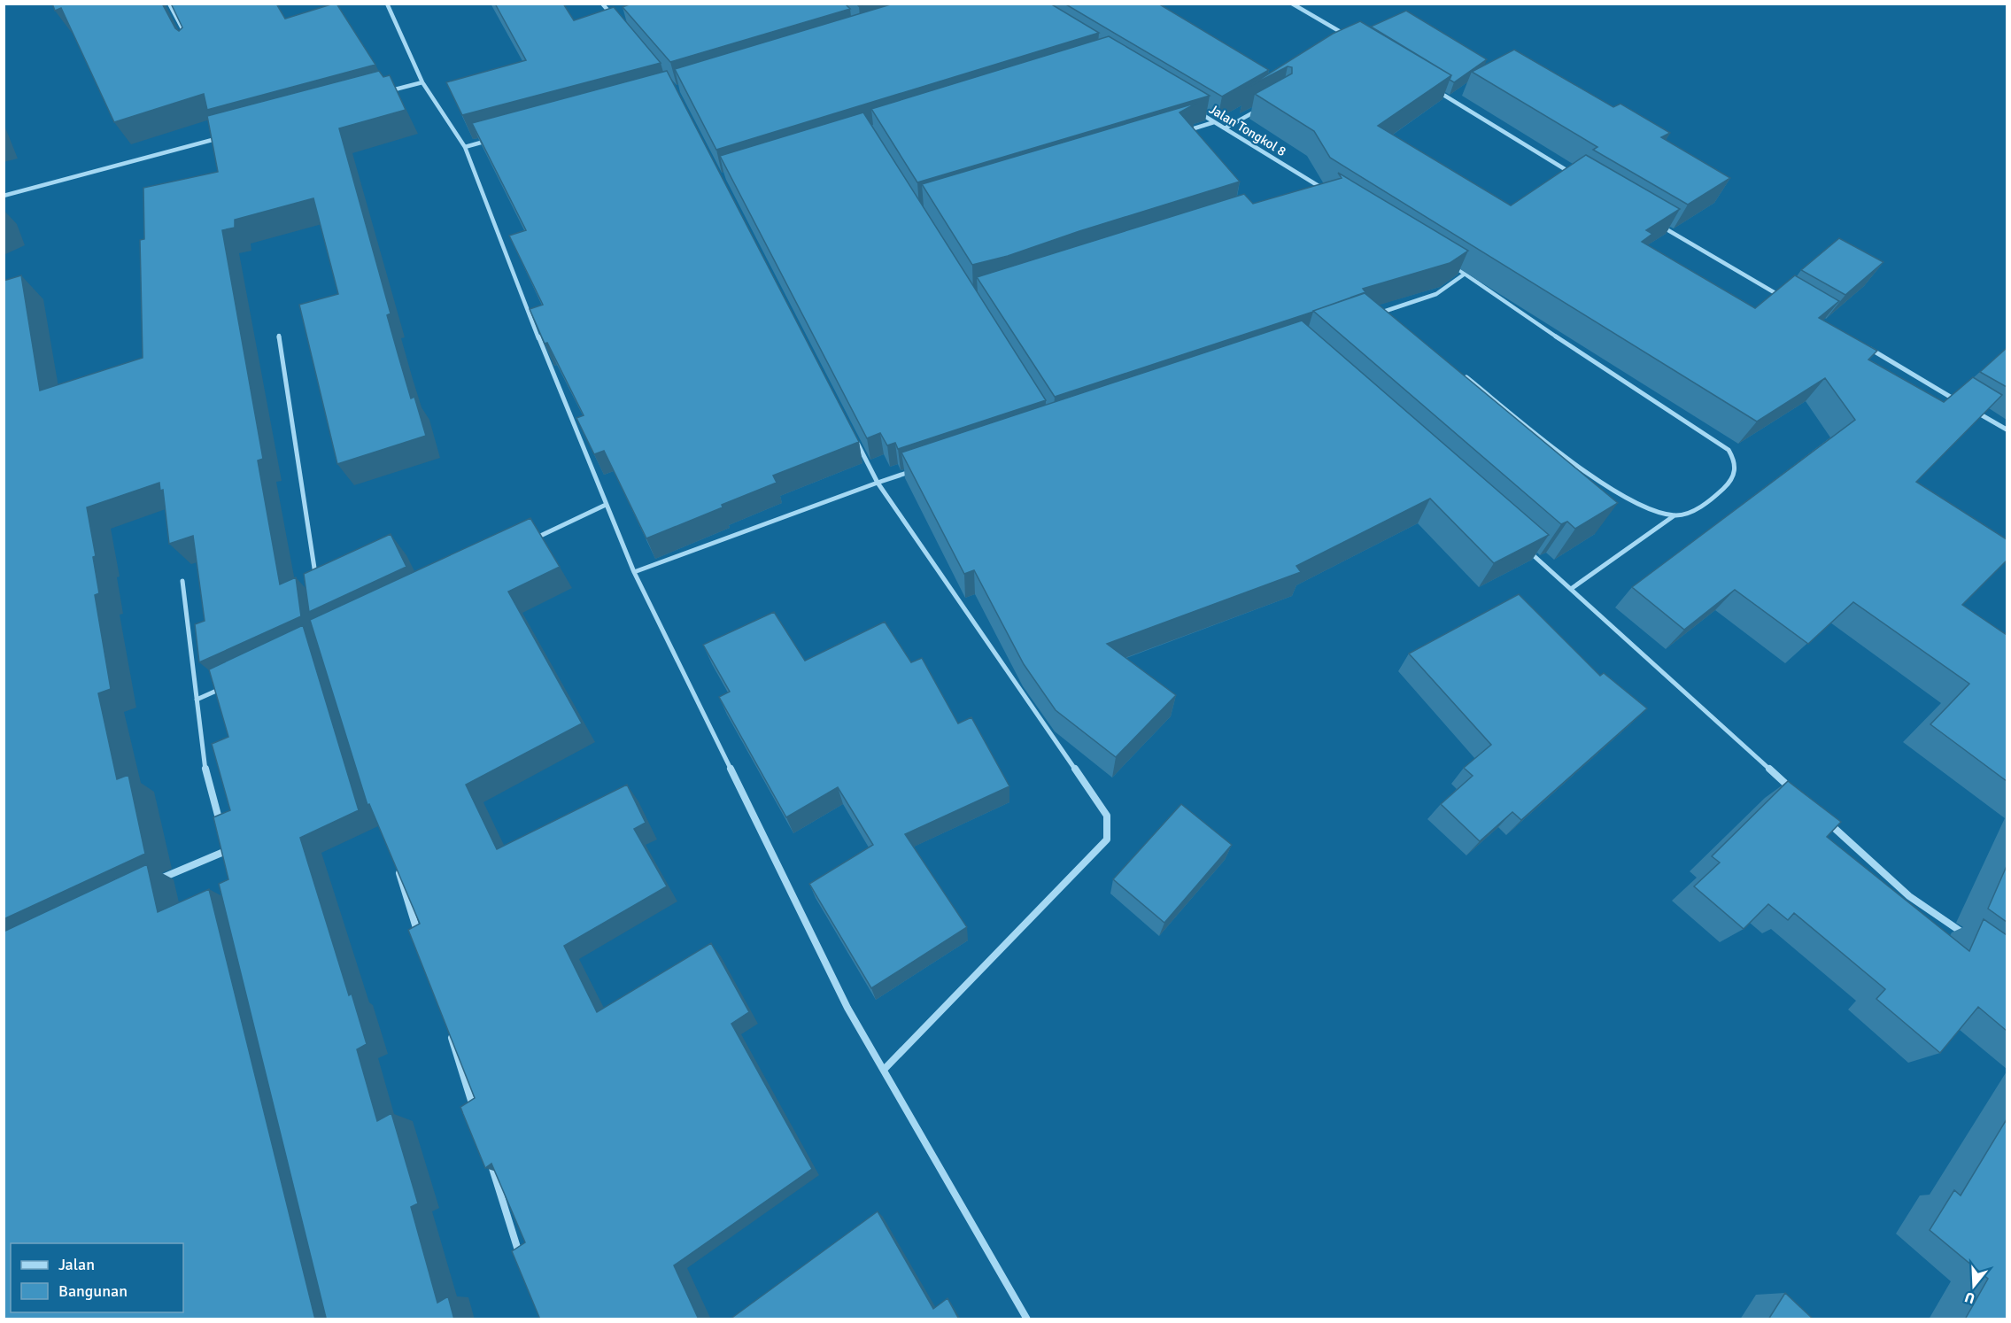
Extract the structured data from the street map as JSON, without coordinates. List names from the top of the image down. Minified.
{"streets":{"street":["Jalan Tongkol 8"]},"legend":["Jalan","Bangunan"],"north":"bottom"}
